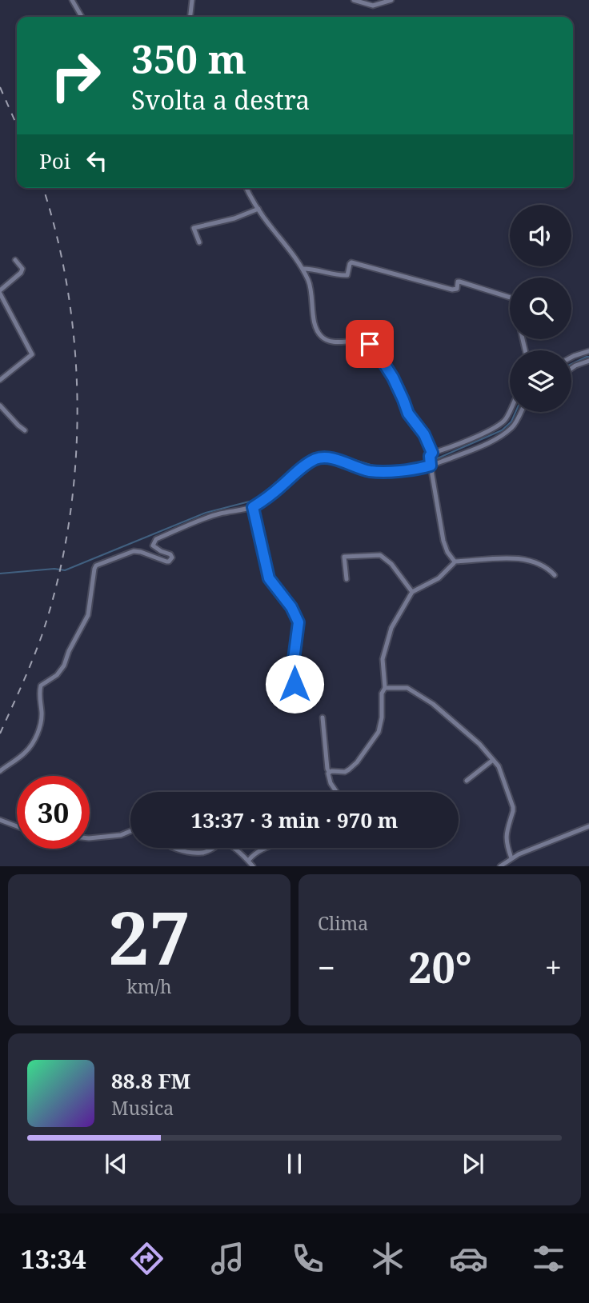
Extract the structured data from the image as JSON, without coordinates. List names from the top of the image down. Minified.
{"page":{"turn":["350 m","Svolta a destra"],"then":"Poi","limit":"30","trip":"13:37 · 3 min · 970 m","tile":[["27","km/h"],"Clima"],"heat":["−","20°","+"],"song":["88.8 FM","Musica"],"tabs":"13:34"}}
